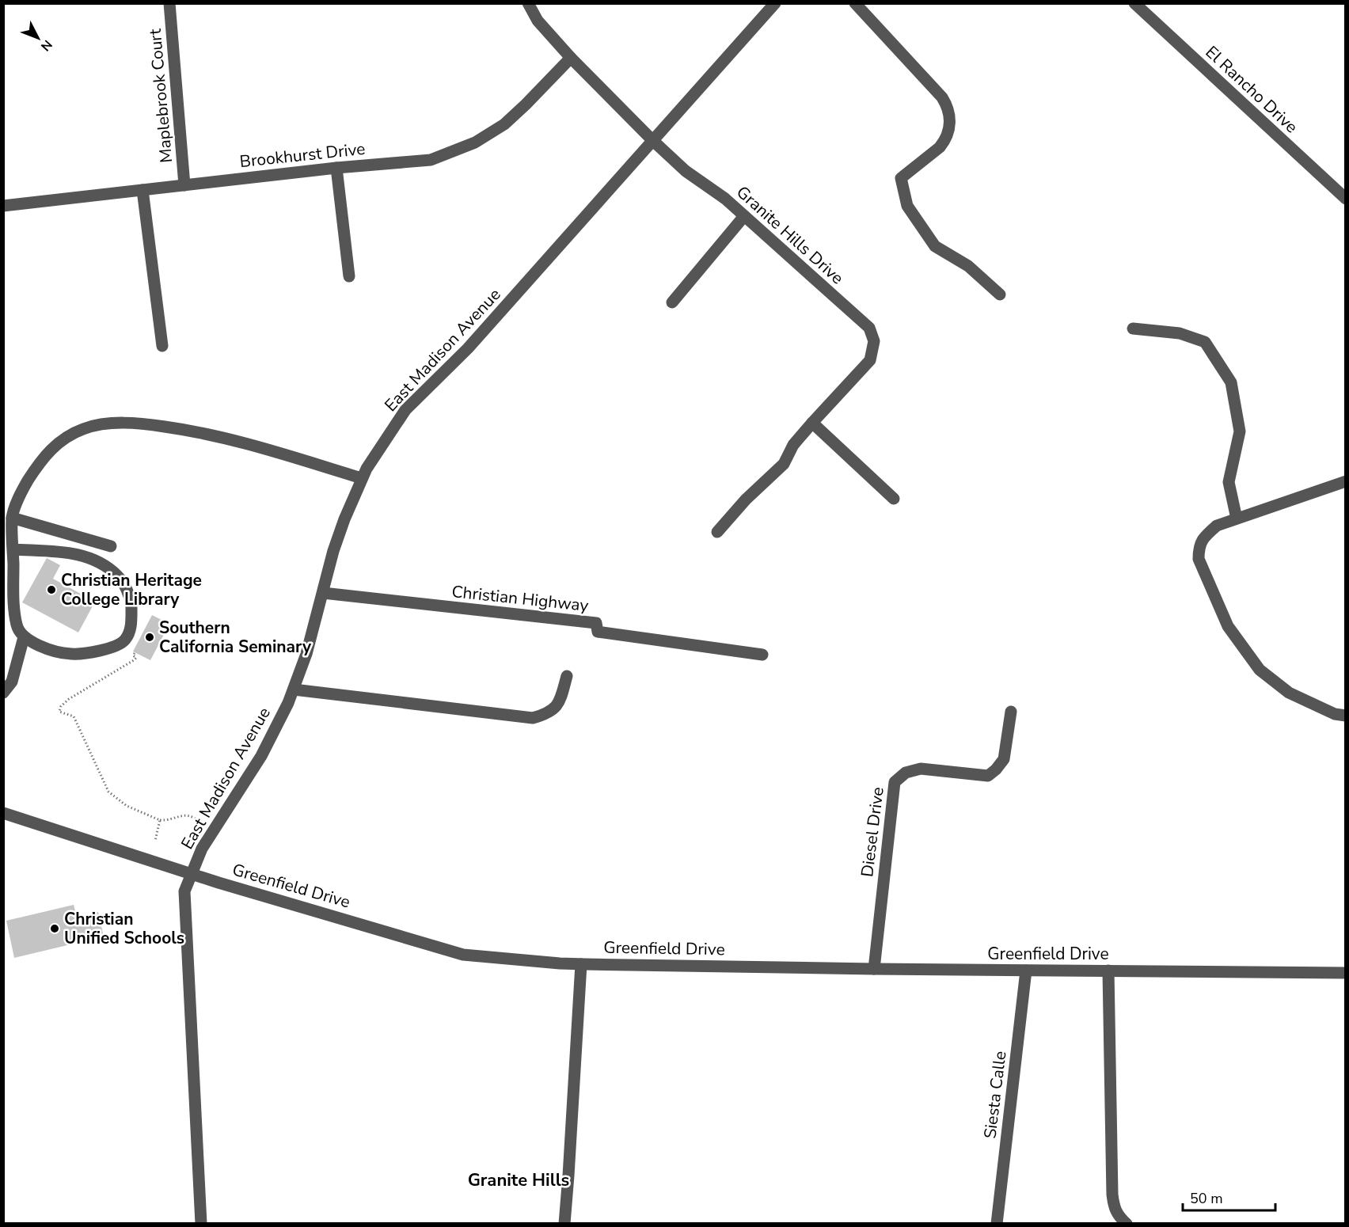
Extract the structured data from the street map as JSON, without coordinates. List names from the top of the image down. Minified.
{"streets":{"street":["El Rancho Drive","Maplebrook Court","Brookhurst Drive","Granite Hills Drive","East Madison Avenue","Christian Highway","Diesel Drive","Greenfield Drive","Siesta Calle"]},"crossings":[["Maplebrook Court","Brookhurst Drive"],["Brookhurst Drive","Granite Hills Drive"],["Granite Hills Drive","East Madison Avenue"],["East Madison Avenue","Christian Highway"],["East Madison Avenue","Greenfield Drive"],["Diesel Drive","Greenfield Drive"],["Greenfield Drive","Siesta Calle"]],"districts":["Granite Hills"],"places":["Christian Heritage College Library","Southern California Seminary","Christian Unified Schools"],"scale_bar":"50 m","north":"bottom right"}
